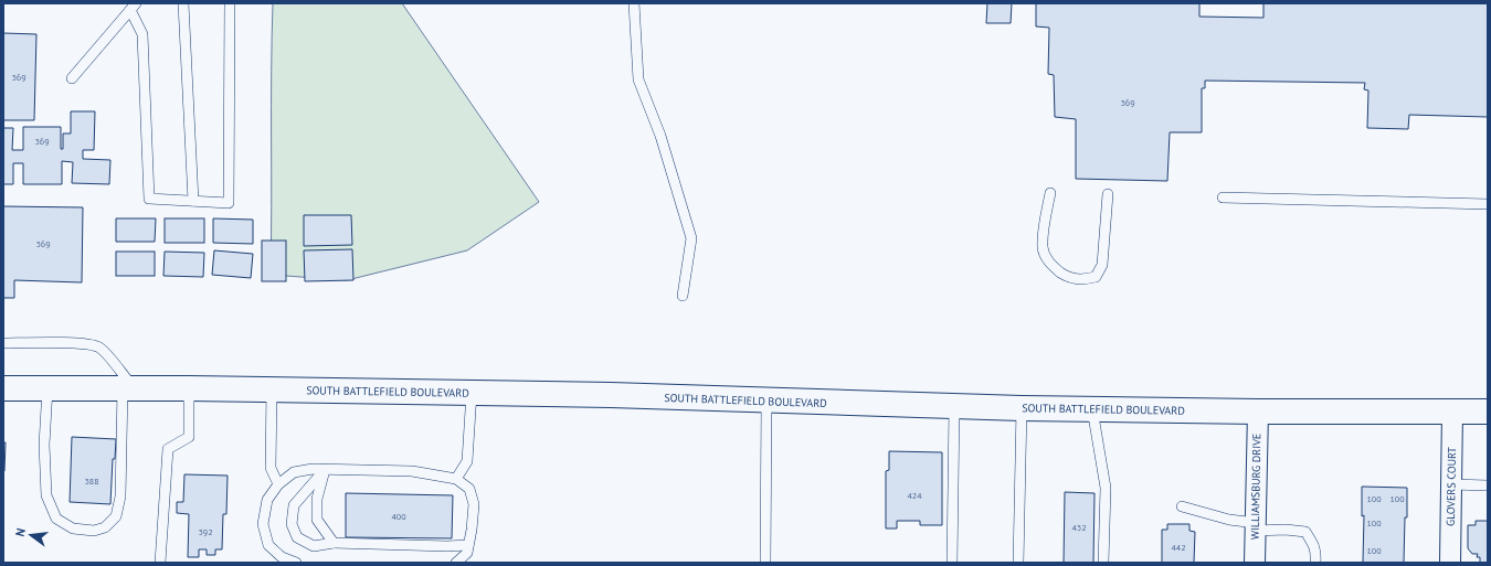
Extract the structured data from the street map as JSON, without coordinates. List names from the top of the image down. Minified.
{"streets":{"main road":["SOUTH BATTLEFIELD BOULEVARD"],"street":["WILLIAMSBURG DRIVE","GLOVERS COURT"]},"crossings":[["SOUTH BATTLEFIELD BOULEVARD","WILLIAMSBURG DRIVE"],["SOUTH BATTLEFIELD BOULEVARD","GLOVERS COURT"]],"house_numbers":["369","369","369","369","388","424","100","100","400","100","432","392","442","100"],"north":"left"}
